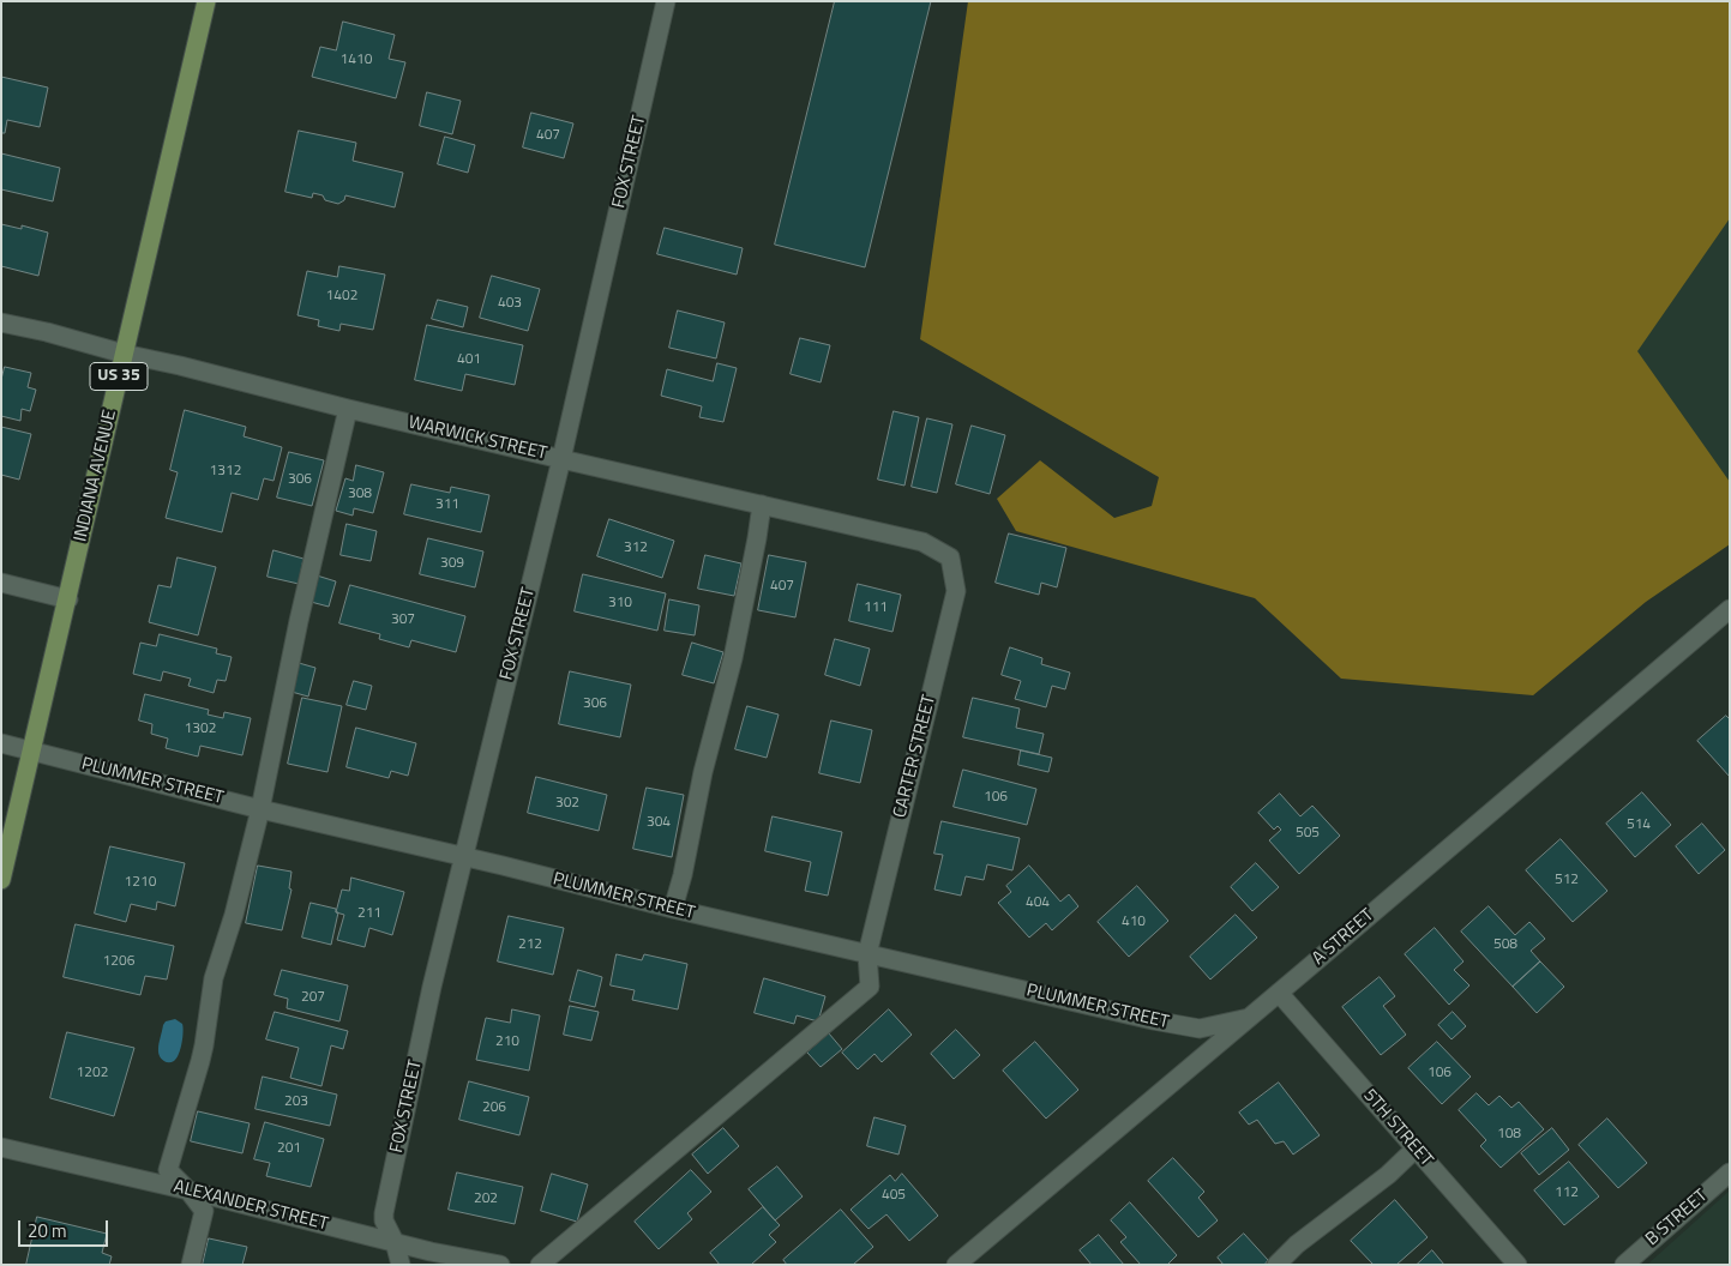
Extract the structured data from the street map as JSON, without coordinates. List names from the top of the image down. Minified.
{"streets":{"main road":["US 35","INDIANA AVENUE"],"street":["FOX STREET","WARWICK STREET","CARTER STREET","PLUMMER STREET","A STREET","5TH STREET","ALEXANDER STREET","B STREET"]},"crossings":[["FOX STREET","WARWICK STREET"],["FOX STREET","PLUMMER STREET"],["FOX STREET","ALEXANDER STREET"],["WARWICK STREET","INDIANA AVENUE"],["WARWICK STREET","CARTER STREET"],["INDIANA AVENUE","PLUMMER STREET"],["CARTER STREET","PLUMMER STREET"],["PLUMMER STREET","A STREET"],["A STREET","5TH STREET"]],"house_numbers":["1410","407","1402","403","401","1312","306","308","311","312","309","407","310","111","307","306","1302","106","302","304","514","505","512","1210","404","211","410","212","508","1206","207","210","1202","106","203","206","108","201","112","405","202"],"scale_bar":"20 m"}
